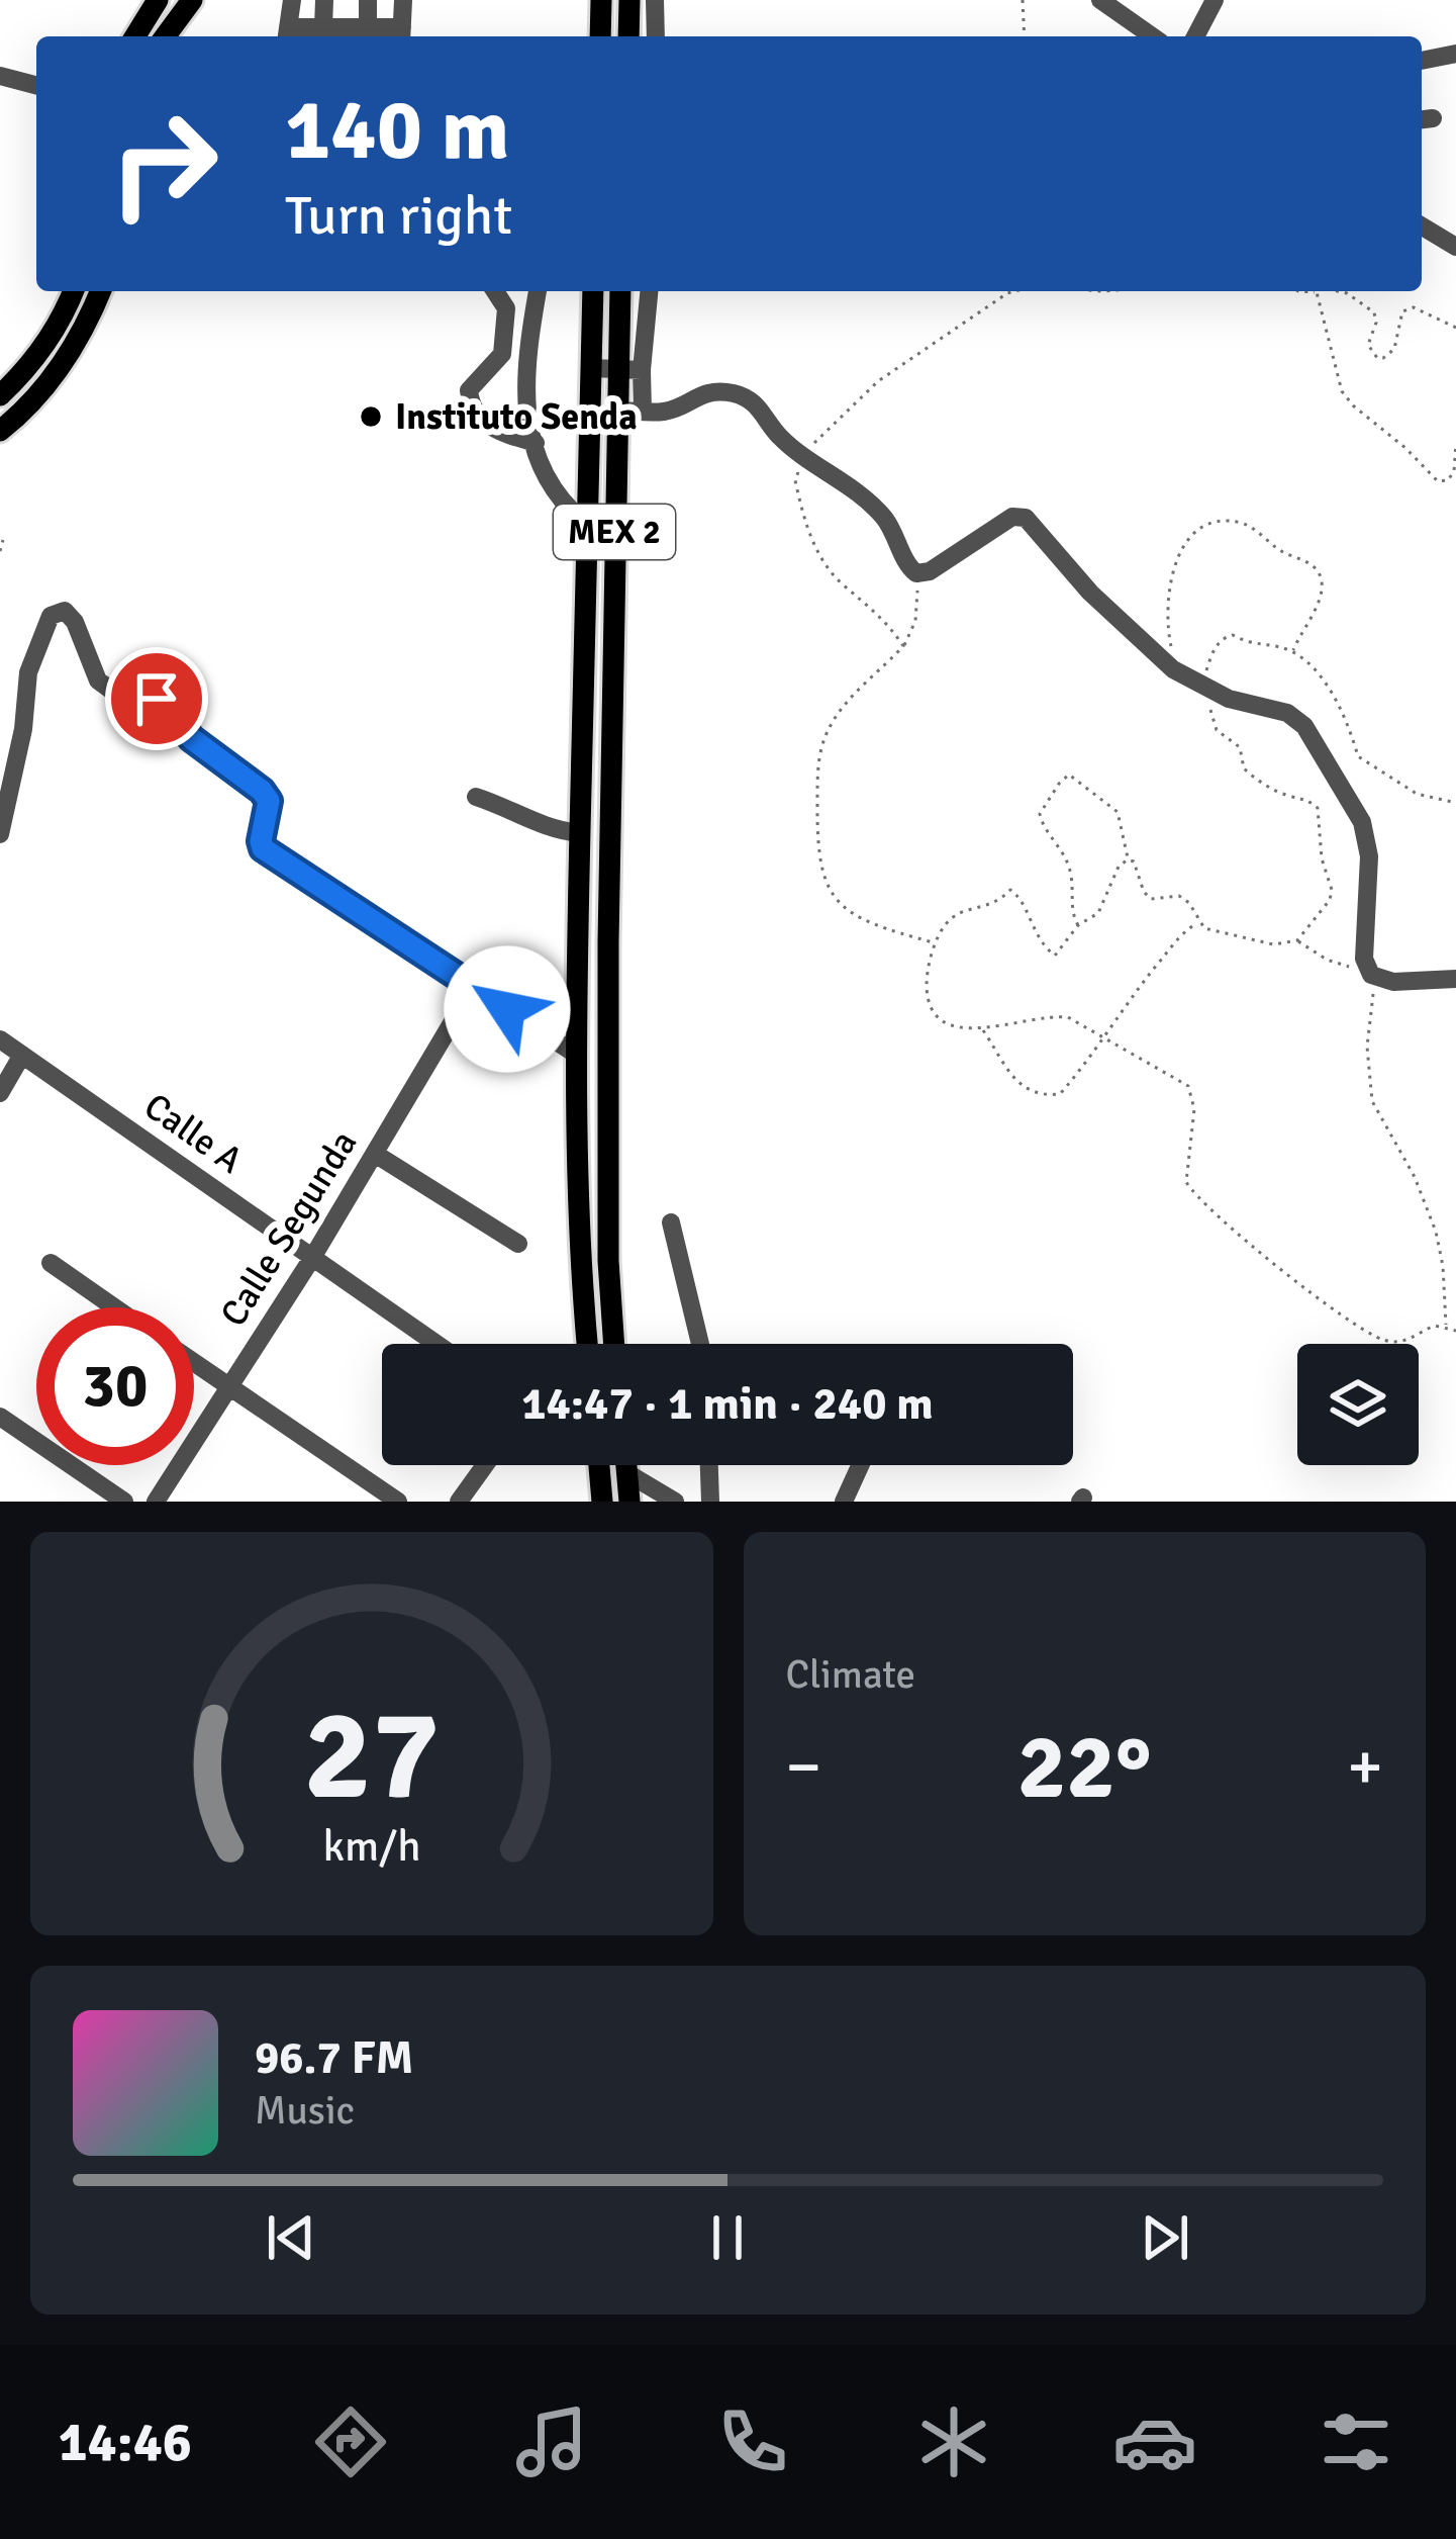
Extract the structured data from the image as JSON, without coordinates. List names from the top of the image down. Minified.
{"streets":{"main road":["MEX 2"],"street":["Calle A","Calle Segunda"]},"crossings":[["Calle A","Calle Segunda"]],"places":["Instituto Senda"],"page":{"turn":["140 m","Turn right"],"limit":"30","trip":"14:47 · 1 min · 240 m","tile":"Climate","heat":["−","22°","+"],"song":["96.7 FM","Music"],"tabs":"14:46","gauge":["27","km/h"]}}
